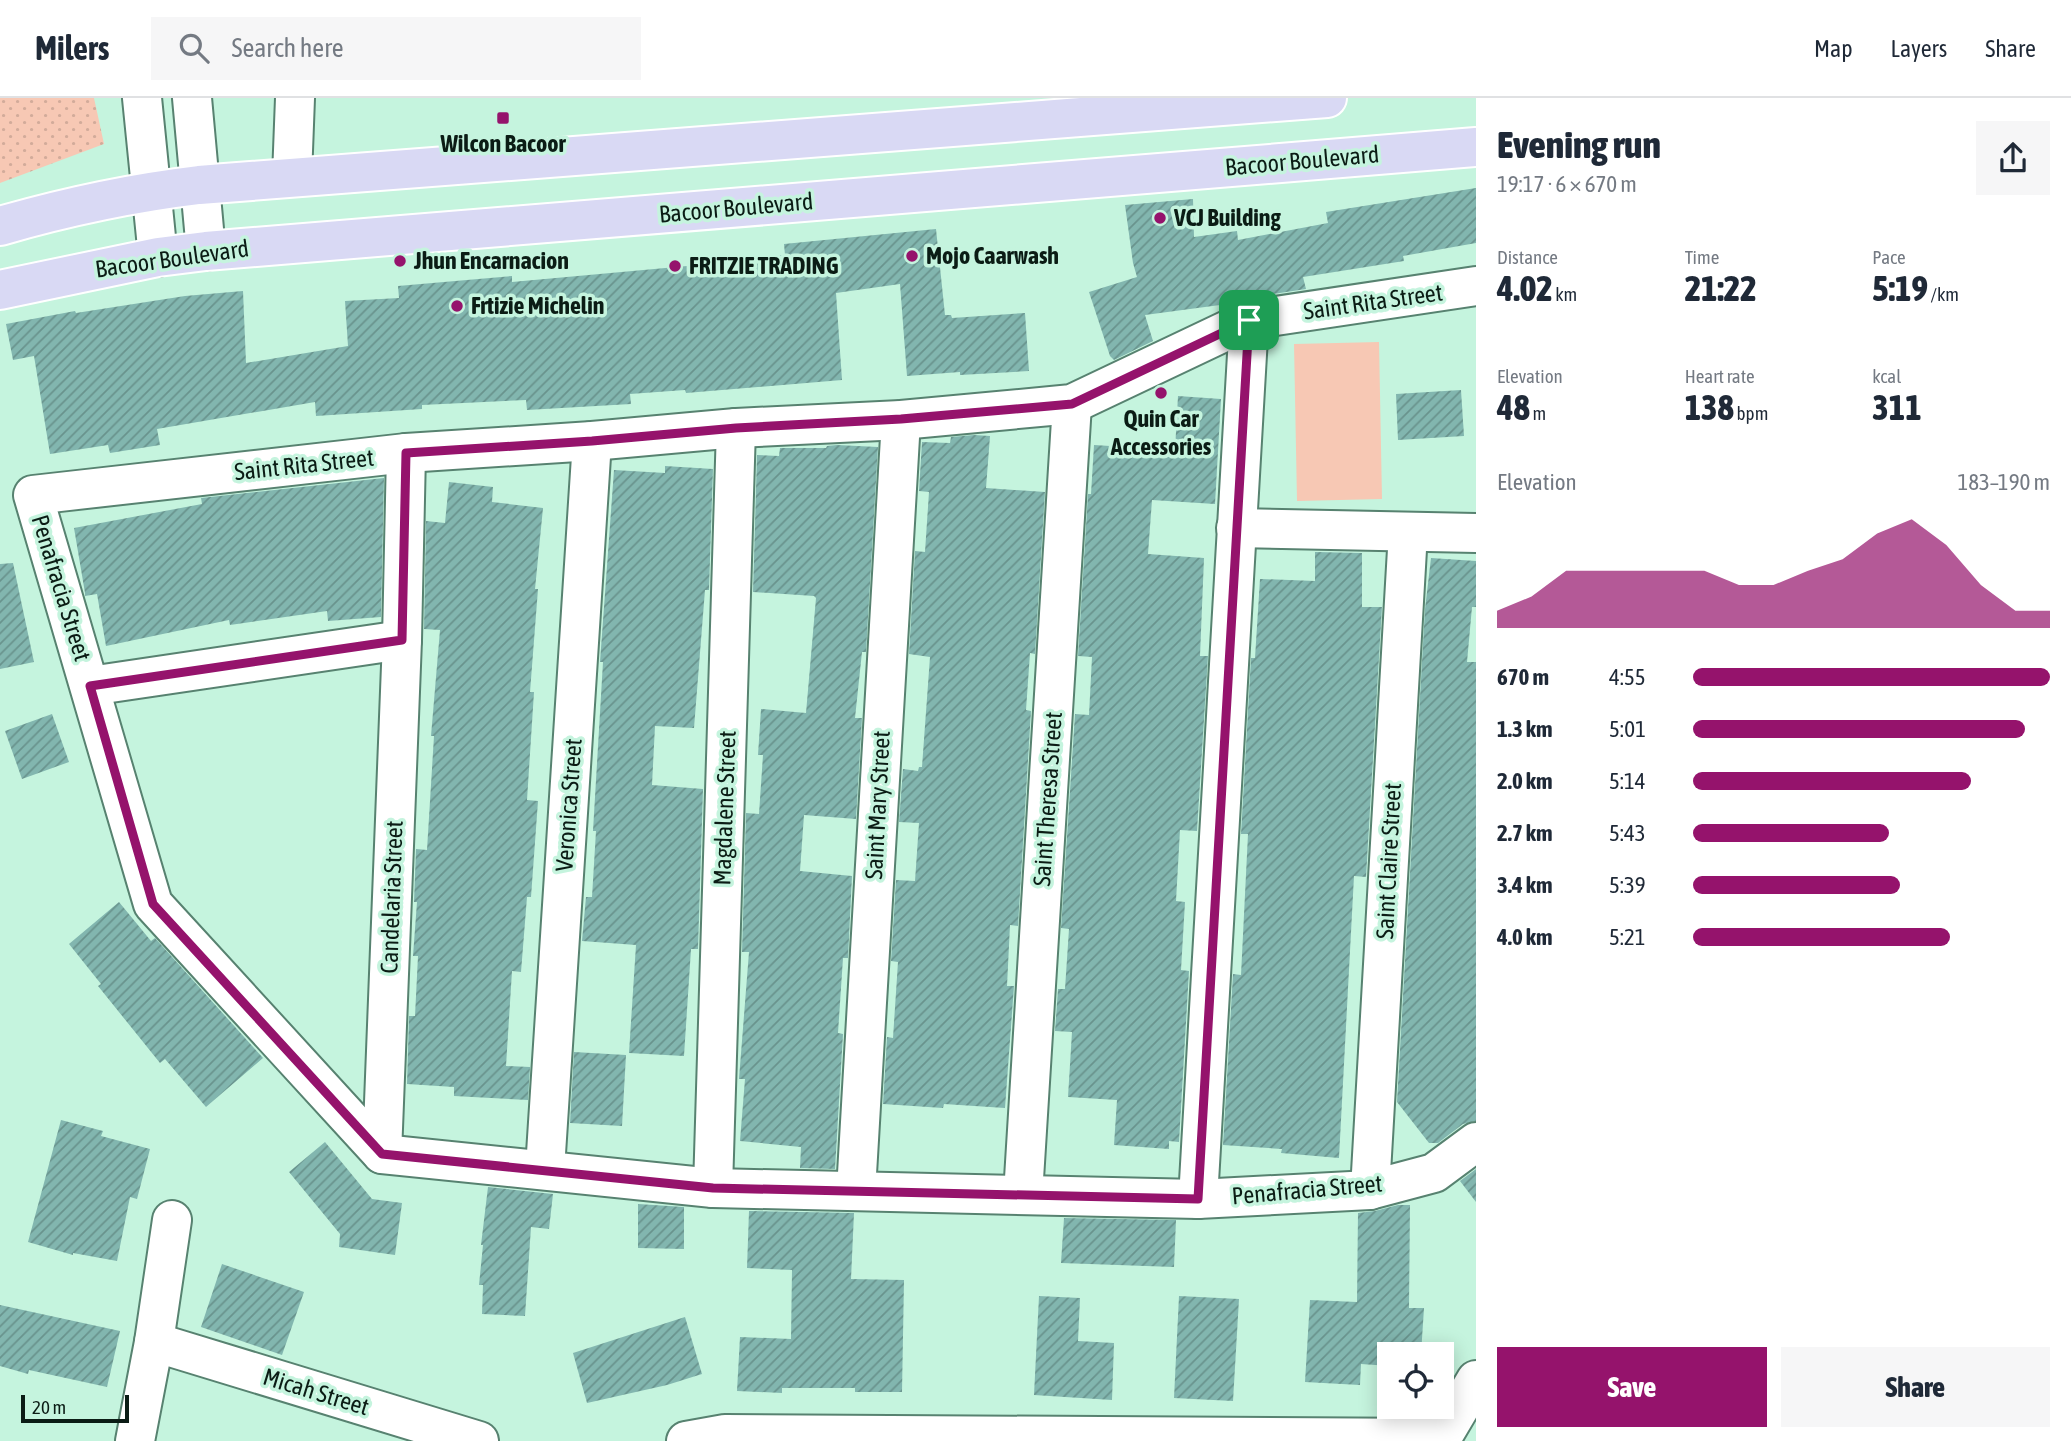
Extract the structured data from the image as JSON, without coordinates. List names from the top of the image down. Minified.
{"streets":{"main road":["Bacoor Boulevard"],"street":["Saint Rita Street","Penafracia Street","Saint Theresa Street","Veronica Street","Saint Mary Street","Magdalene Street","Saint Claire Street","Candelaria Street","Micah Street"]},"crossings":[["Saint Rita Street","Penafracia Street"],["Saint Rita Street","Saint Theresa Street"],["Saint Rita Street","Veronica Street"],["Saint Rita Street","Saint Mary Street"],["Saint Rita Street","Magdalene Street"],["Saint Rita Street","Candelaria Street"],["Penafracia Street","Saint Theresa Street"],["Penafracia Street","Veronica Street"],["Penafracia Street","Saint Mary Street"],["Penafracia Street","Magdalene Street"],["Penafracia Street","Saint Claire Street"],["Penafracia Street","Candelaria Street"]],"places":{"transit":["Wilcon Bacoor"],"other":["VCJ Building","Mojo Caarwash","Jhun Encarnacion","FRITZIE TRADING","Frtizie Michelin","Quin Car Accessories"]},"scale_bar":"20 m","page":{"header":"Milers","search":"Search here","nav":["Map","Layers","Share"],"heading":["Evening run","19:17 · 6 × 670 m"],"stats":[["Distance","4.02 km"],["Time","21:22"],["Pace","5:19 /km"],["Elevation","48 m"],["Heart rate","138 bpm"],["kcal","311"]],"chart":["Elevation","183–190 m"],"list":[{"name":"670 m","note":"4:55"},{"name":"1.3 km","note":"5:01"},{"name":"2.0 km","note":"5:14"},{"name":"2.7 km","note":"5:43"},{"name":"3.4 km","note":"5:39"},{"name":"4.0 km","note":"5:21"}],"buttons":["Save","Share"],"scale":"20 m"}}
